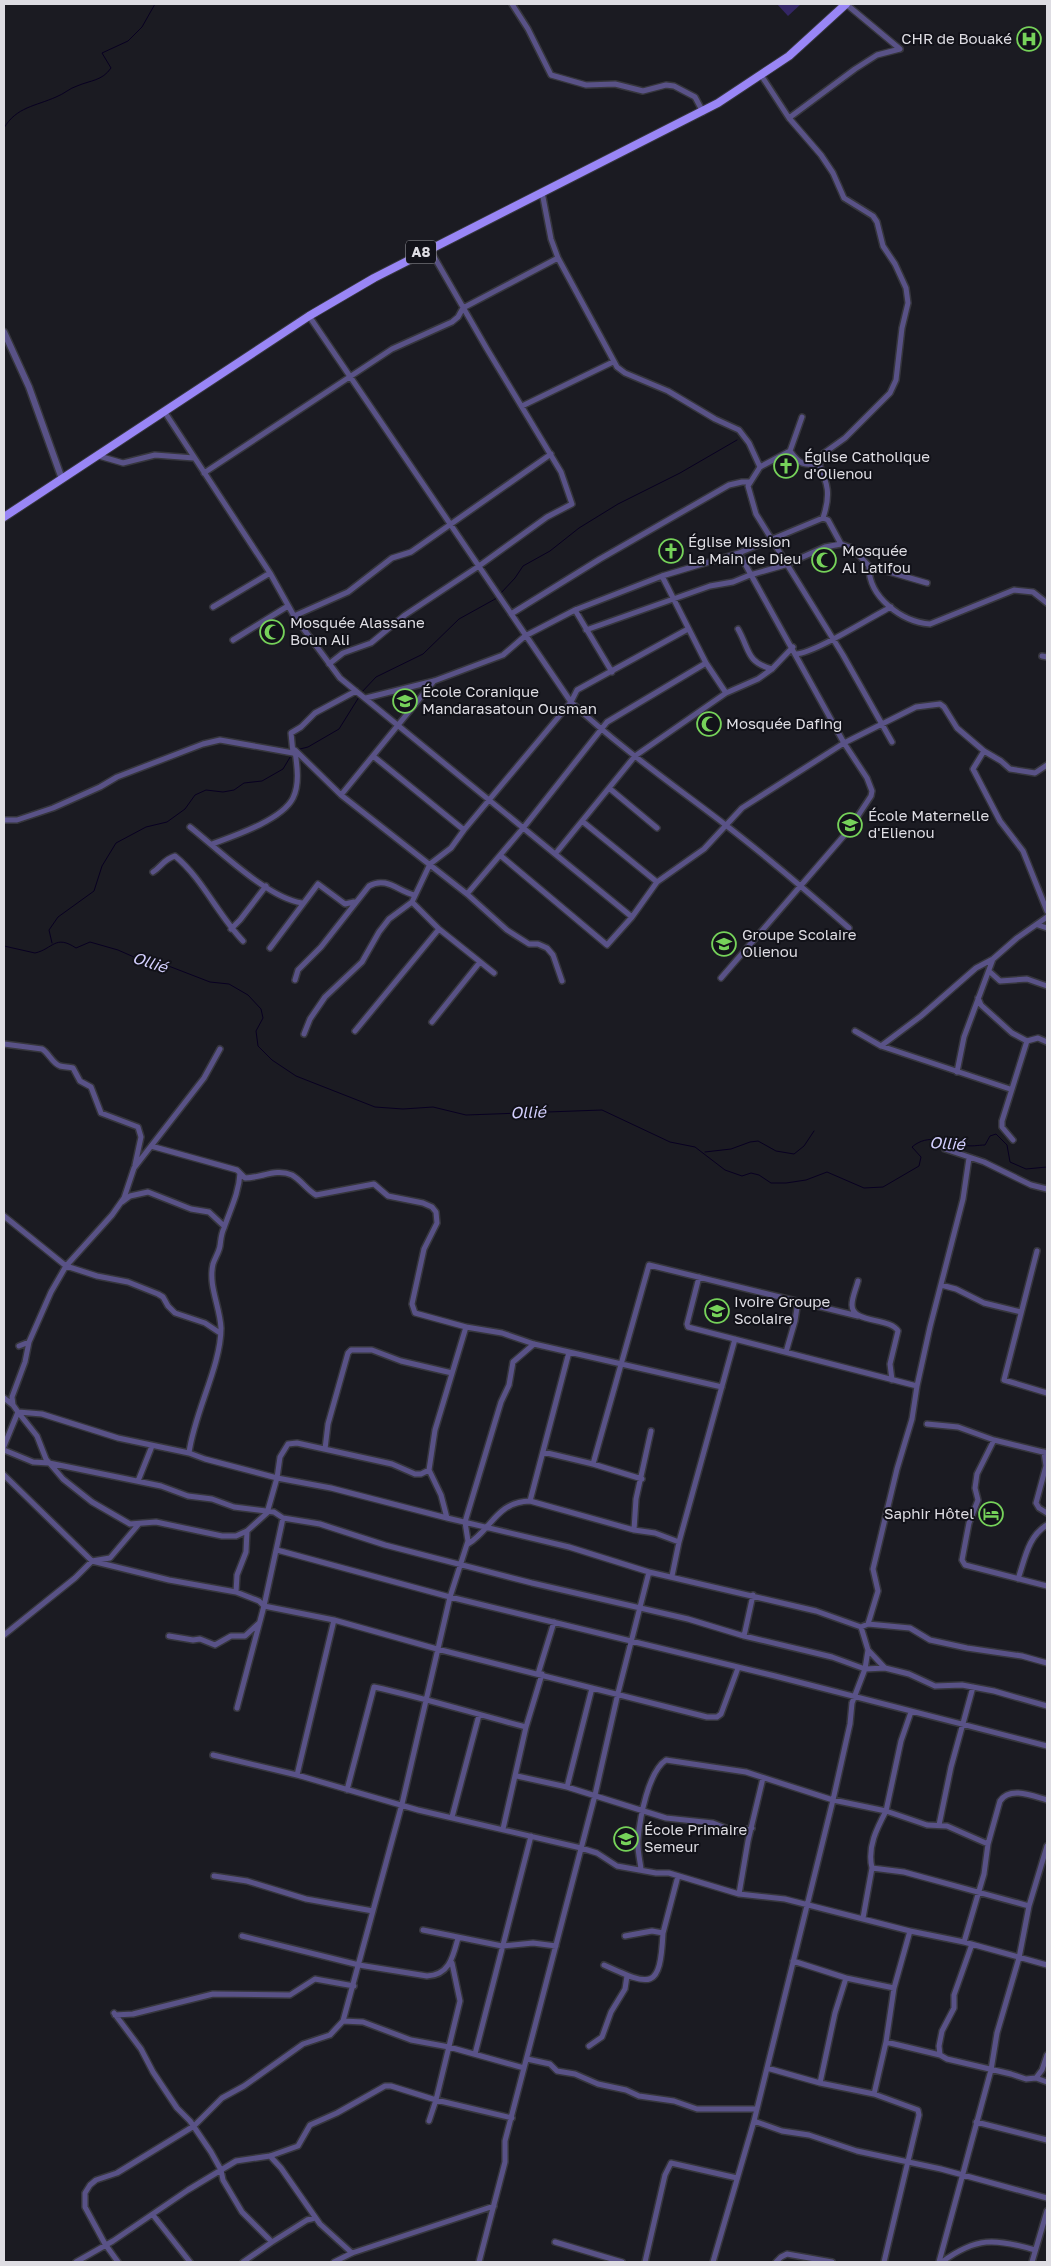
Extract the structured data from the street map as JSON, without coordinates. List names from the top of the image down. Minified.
{"streets":{"main road":["A8"]},"water":["Ollié"],"places":{"hospital":["CHR de Bouaké"],"church":["Église Catholique d'Olienou","Église Mission La Main de Dieu"],"mosque":["Mosquée Al Latifou","Mosquée Alassane Boun Ali","Mosquée Dafing"],"school or university":["École Coranique Mandarasatoun Ousman","École Maternelle d'Elienou","Groupe Scolaire Olienou","Ivoire Groupe Scolaire","École Primaire Semeur"],"hotel":["Saphir Hôtel"]}}
